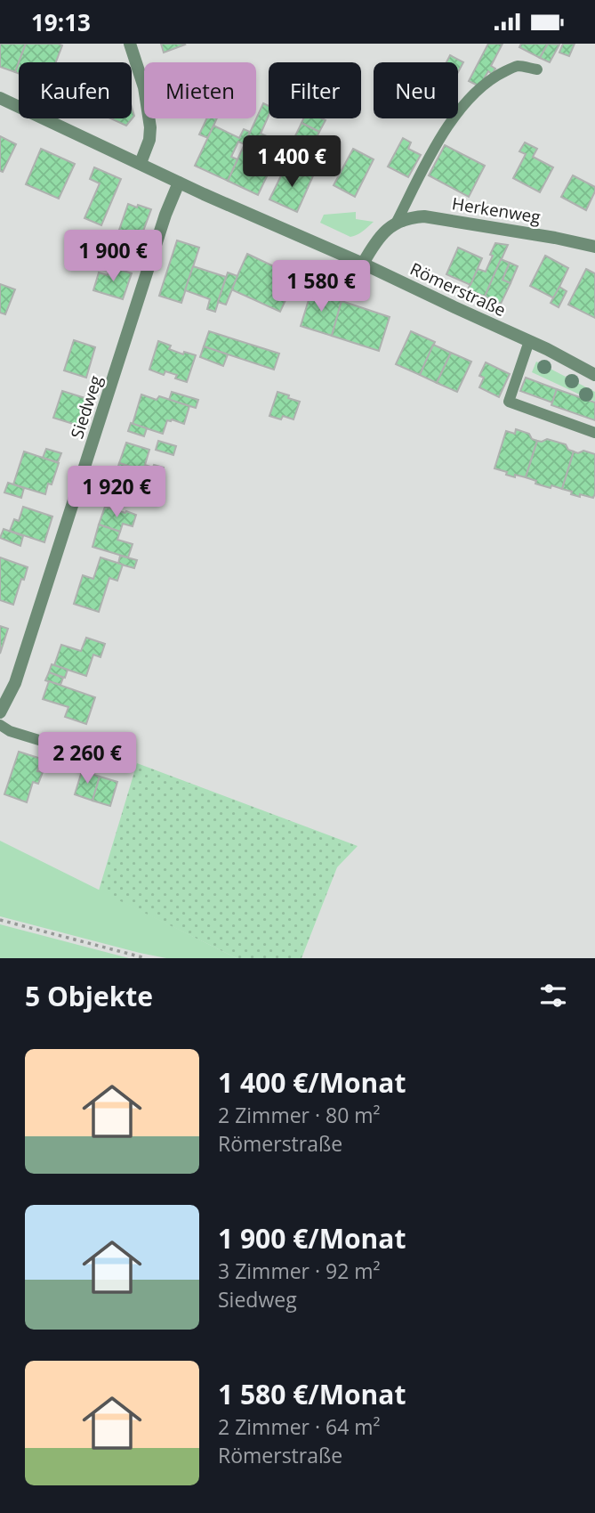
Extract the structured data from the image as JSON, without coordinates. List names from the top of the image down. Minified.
{"streets":{"street":["Herkenweg","Römerstraße","Siedweg"]},"crossings":[["Römerstraße","Siedweg"]],"page":{"status":"19:13","chip":["Kaufen","Mieten","Filter","Neu"],"price":["1 400 €","1 900 €","1 580 €","1 920 €","2 260 €"],"heading":"5 Objekte","list":[{"name":"1 400 €/Monat","note":"2 Zimmer · 80 m² · Römerstraße"},{"name":"1 900 €/Monat","note":"3 Zimmer · 92 m² · Siedweg"},{"name":"1 580 €/Monat","note":"2 Zimmer · 64 m² · Römerstraße"}]}}
